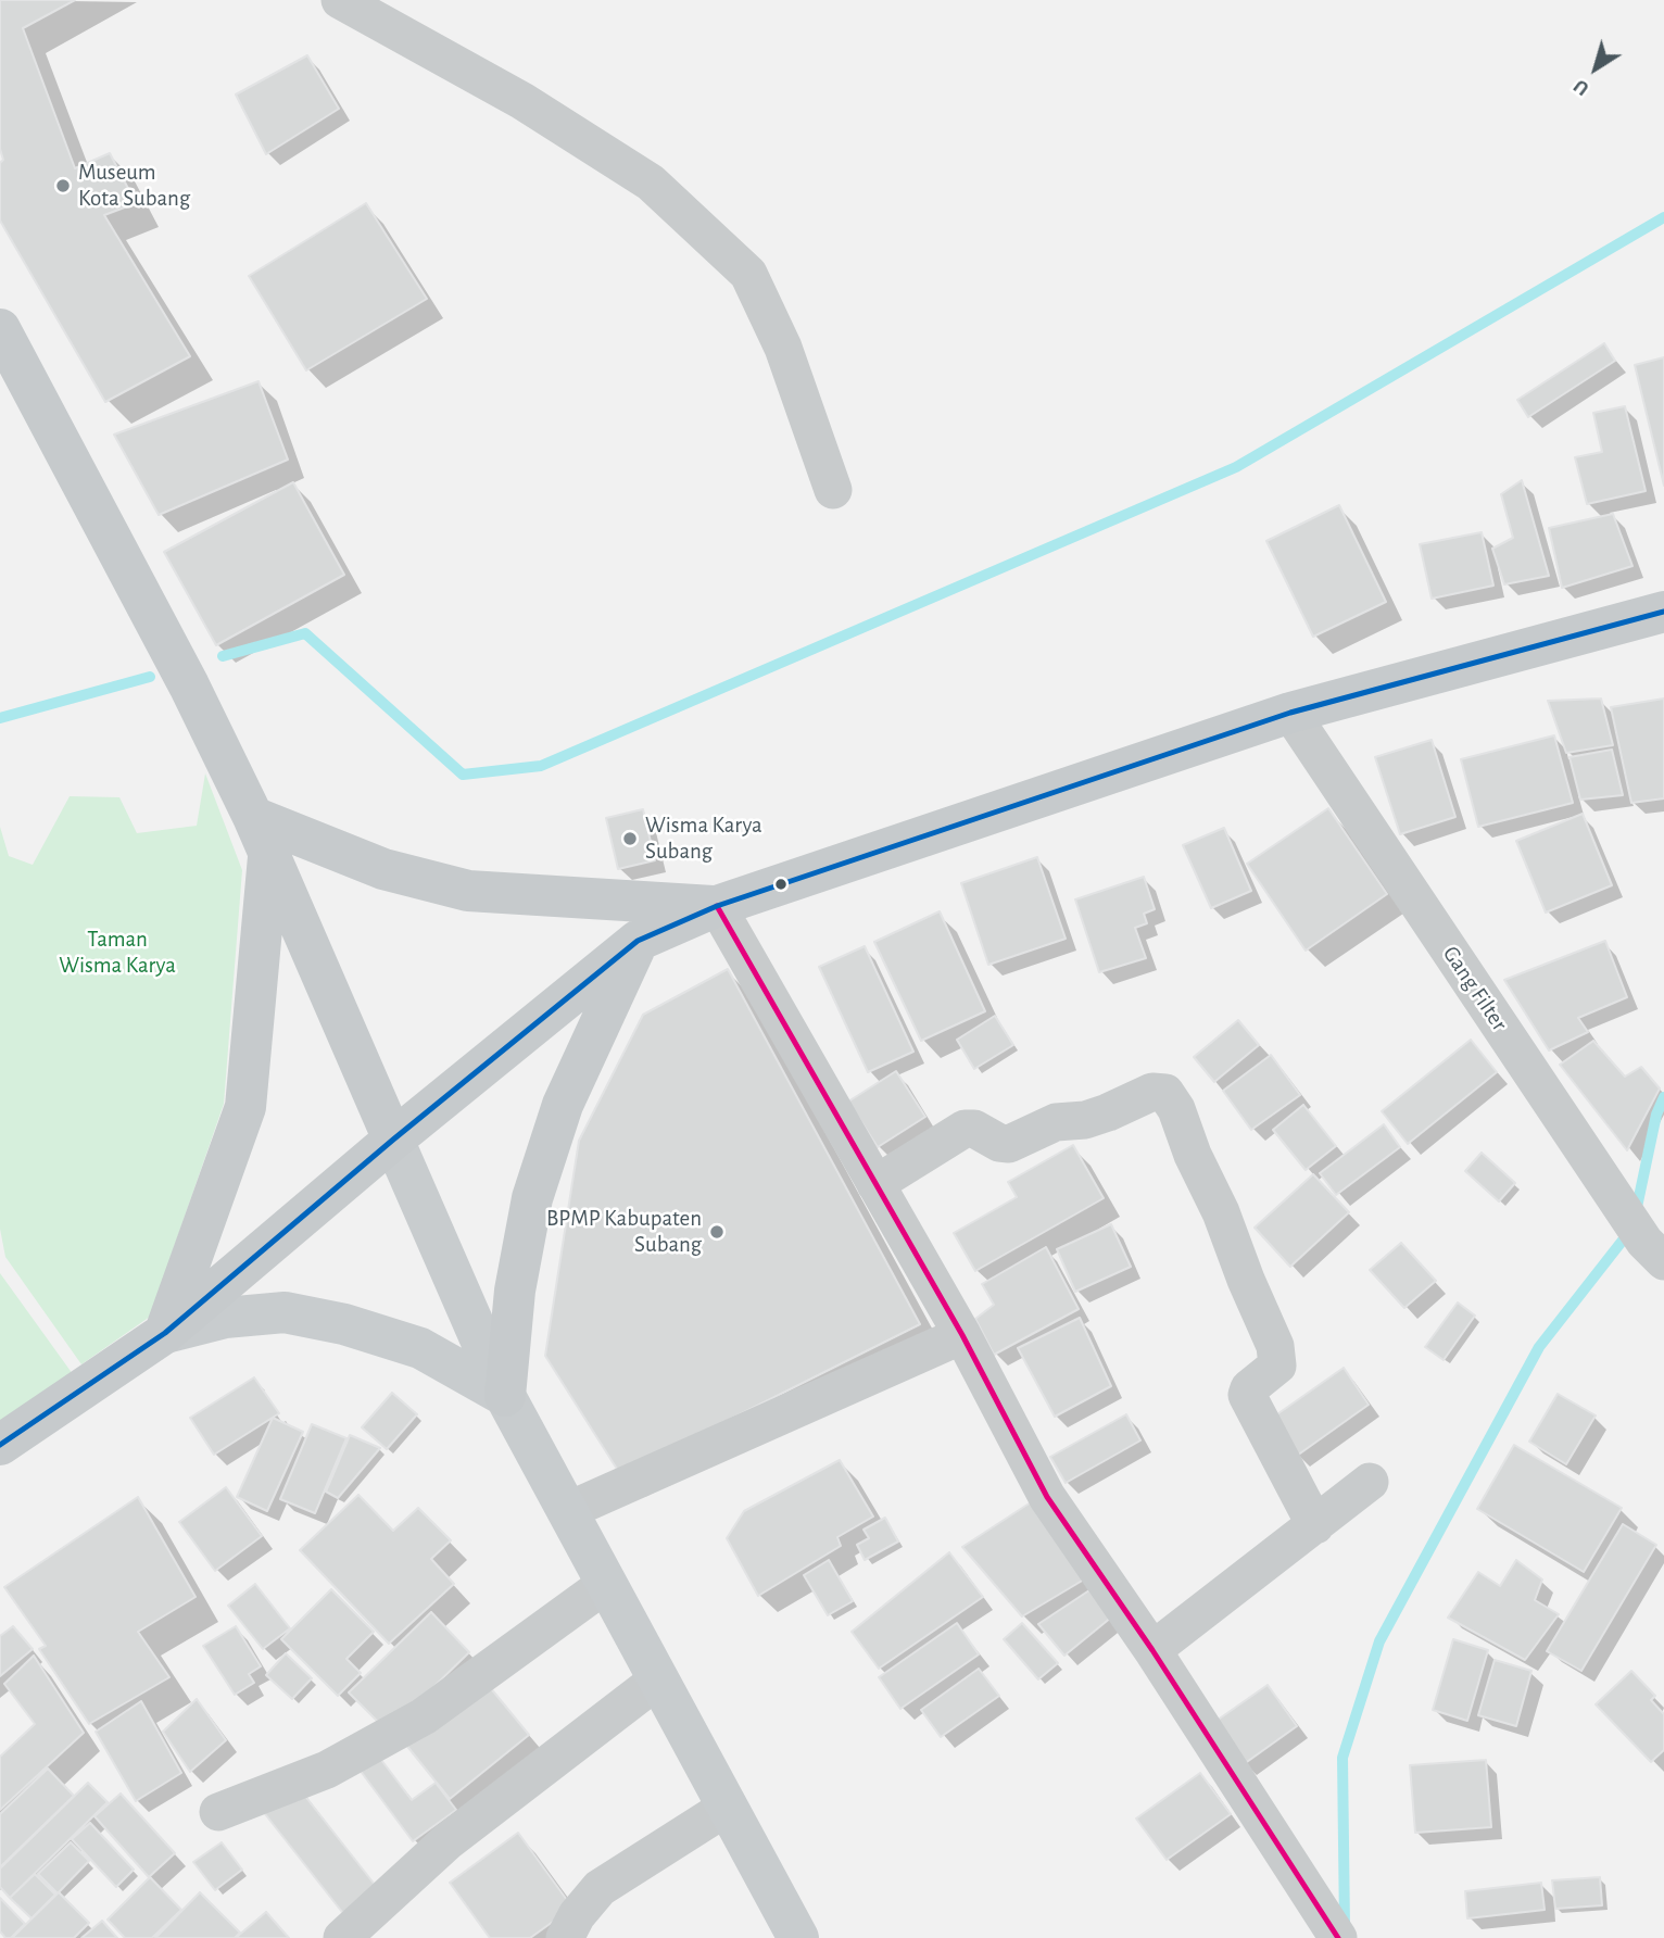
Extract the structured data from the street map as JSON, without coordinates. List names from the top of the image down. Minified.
{"streets":{"street":["Gang Filter"]},"parks":["Taman Wisma Karya"],"places":["Museum Kota Subang","Wisma Karya Subang","BPMP Kabupaten Subang"],"north":"bottom left"}
